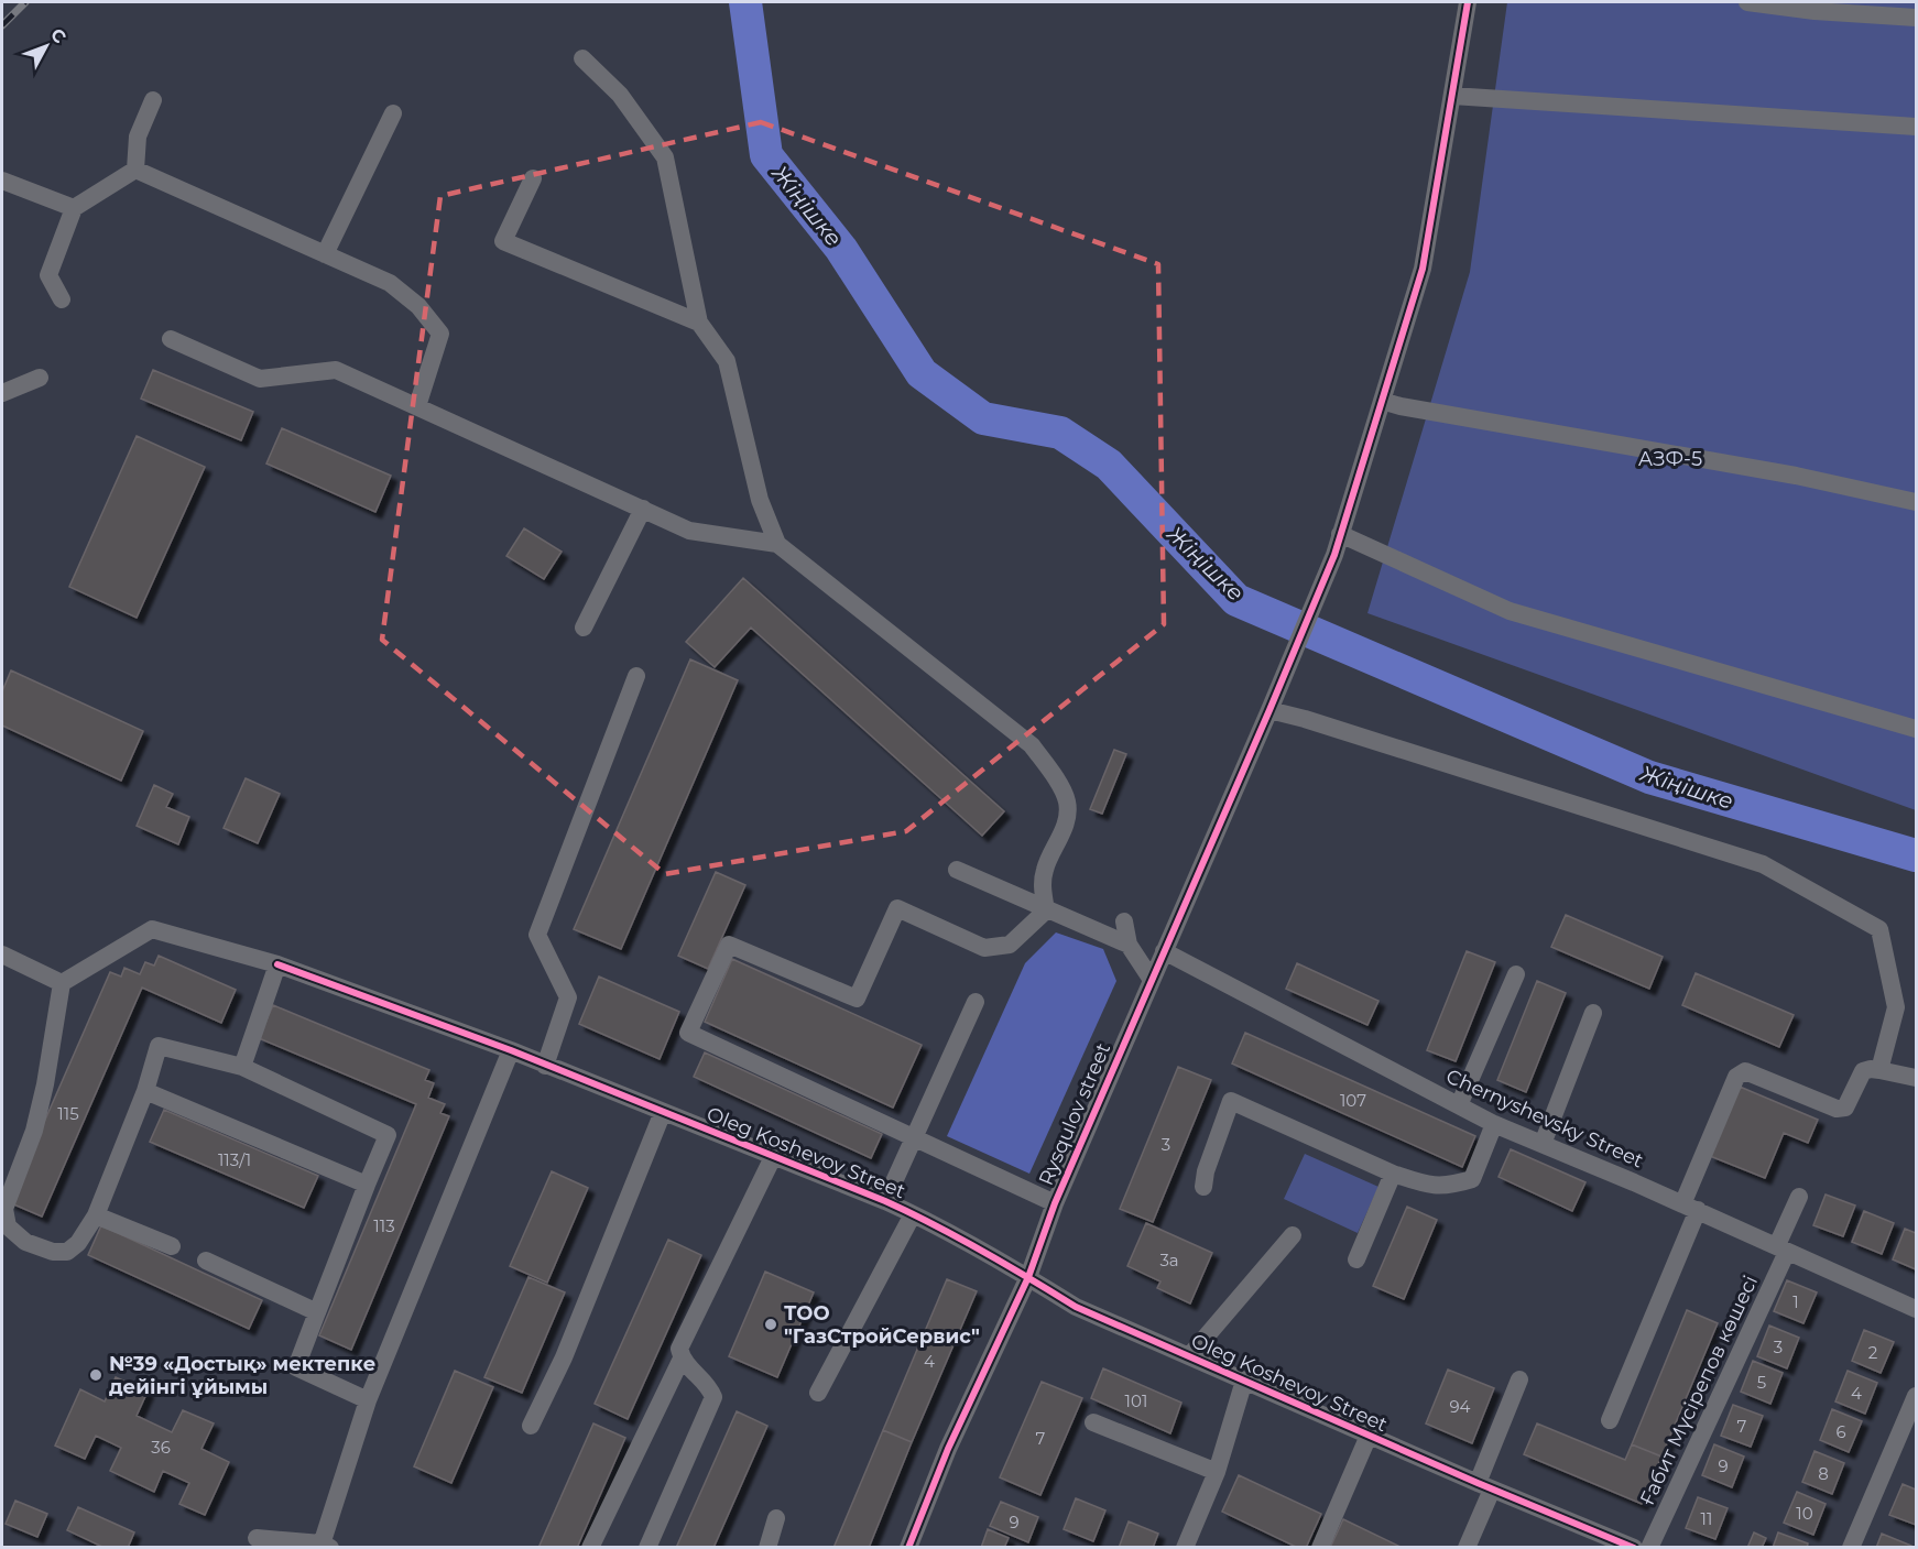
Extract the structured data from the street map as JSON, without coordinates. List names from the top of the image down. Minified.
{"streets":{"street":["Rysqulov street","Chernyshevsky Street","Oleg Koshevoy Street","Ғабит Мүсірепов көшесі"]},"crossings":[["Rysqulov street","Chernyshevsky Street"],["Rysqulov street","Oleg Koshevoy Street"],["Chernyshevsky Street","Ғабит Мүсірепов көшесі"]],"water":["Жіңішке"],"parks":["АЗФ-5"],"places":["ТОО \"ГазСтройСервис\"","№39 «Достық» мектепке дейінгі ұйымы"],"house_numbers":["107","115","3","113/1","113","3а","1","3","2","4","5","4","101","94","7","6","7","36","9","8","10","11","9"],"north":"top right"}
